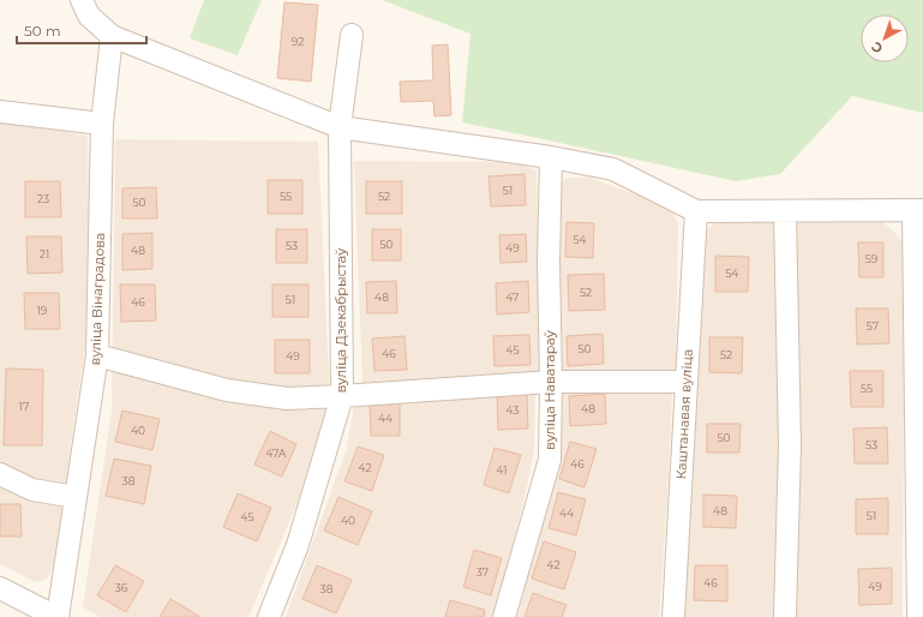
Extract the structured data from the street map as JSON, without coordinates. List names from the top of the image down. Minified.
{"streets":{"street":["вуліца Вінаградова","вуліца Дзекабрыстаў","вуліца Наватараў","Каштанавая вуліца"]},"house_numbers":["92","51","55","52","23","50","54","50","53","49","48","21","59","54","52","48","47","51","46","19","57","50","45","46","52","49","55","17","48","43","44","40","50","53","47А","46","42","41","38","48","44","51","45","40","42","37","46","49","36","38"],"scale_bar":"50 m","north":"bottom left"}
